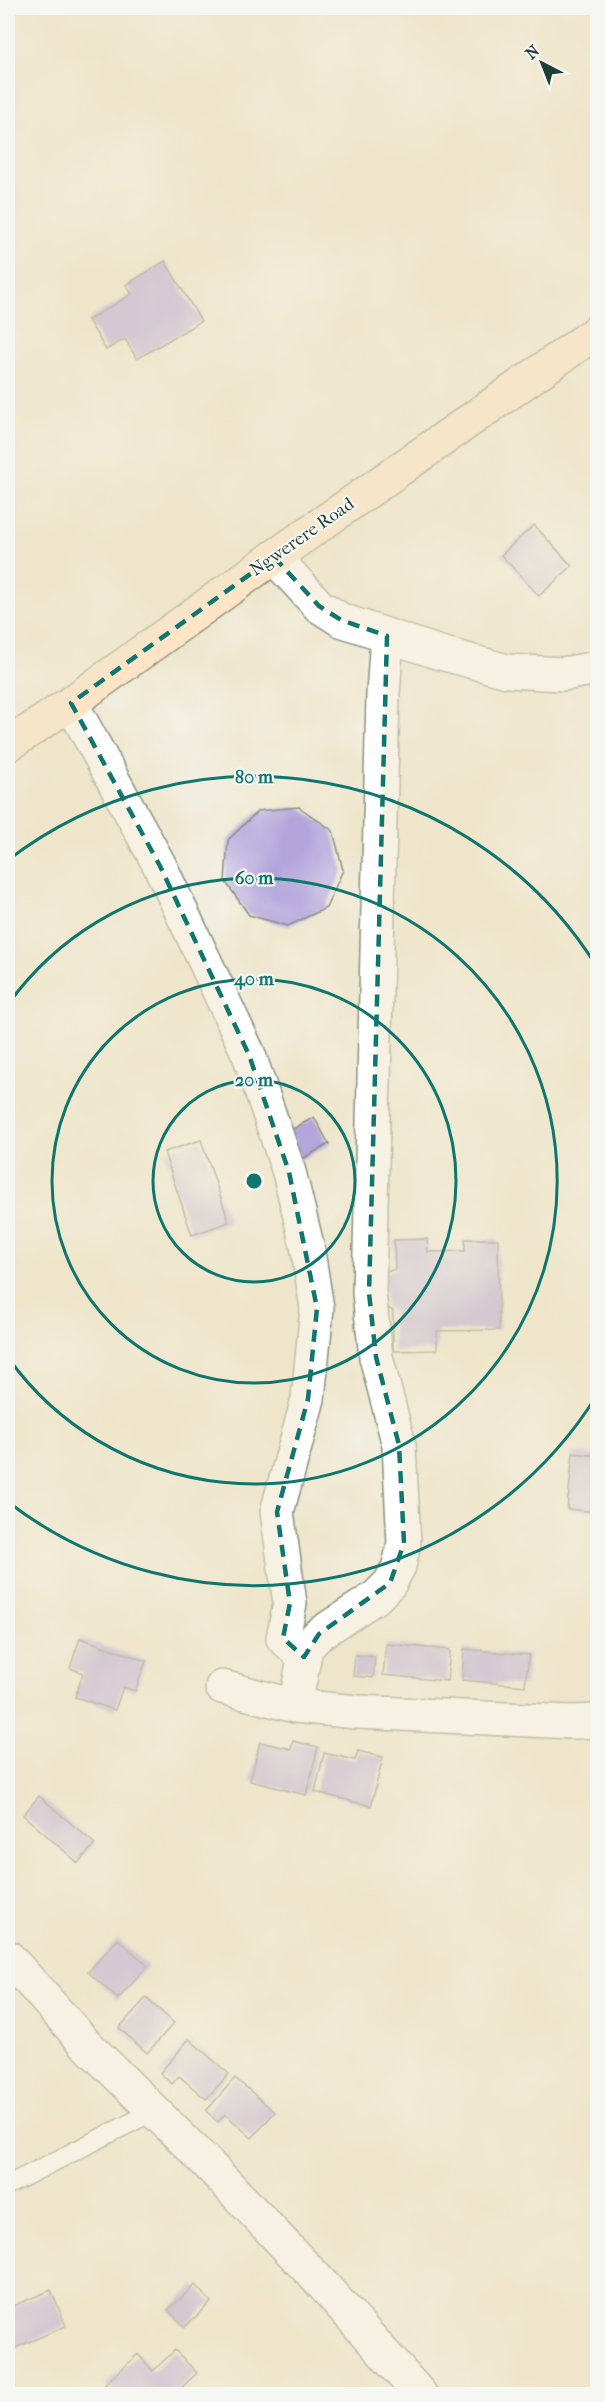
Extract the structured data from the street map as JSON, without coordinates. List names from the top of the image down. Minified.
{"streets":{"main road":["Ngwerere Road"]},"north":"top left","rings":["80 m","60 m","40 m","20 m"]}
